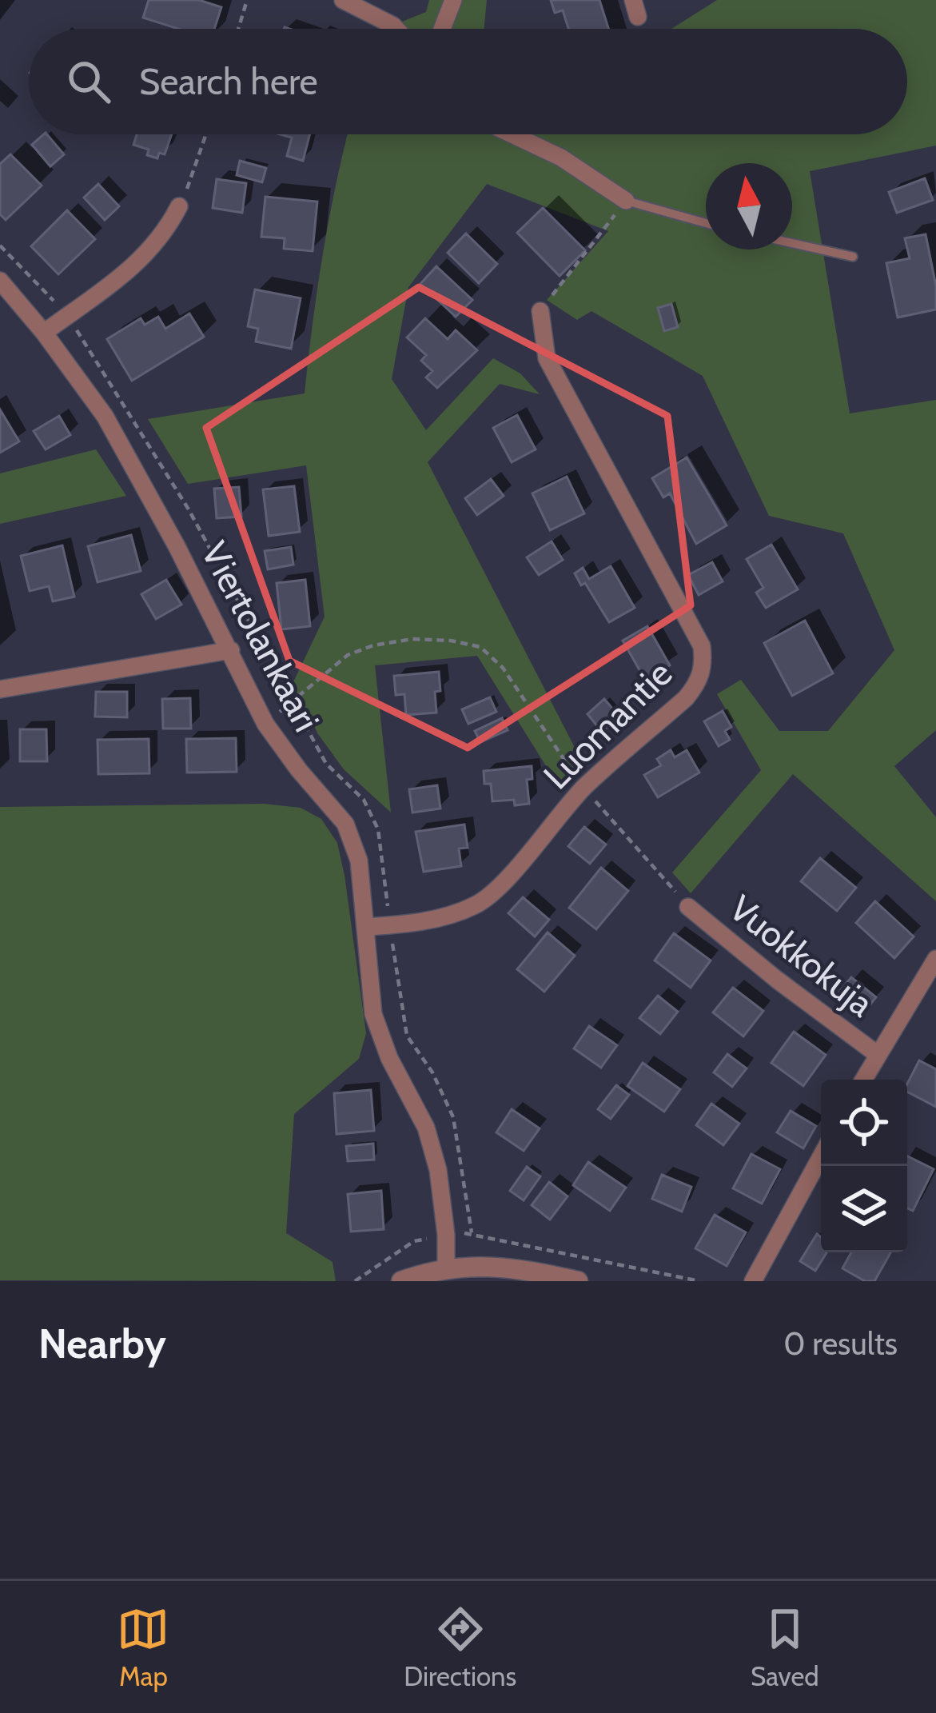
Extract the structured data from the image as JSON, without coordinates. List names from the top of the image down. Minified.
{"streets":{"street":["Viertolankaari","Luomantie","Vuokkokuja"]},"crossings":[["Viertolankaari","Luomantie"]],"north":"top","page":{"search":"Search here","heading":["Nearby","0 results"],"nav":["Map","Directions","Saved"]}}
